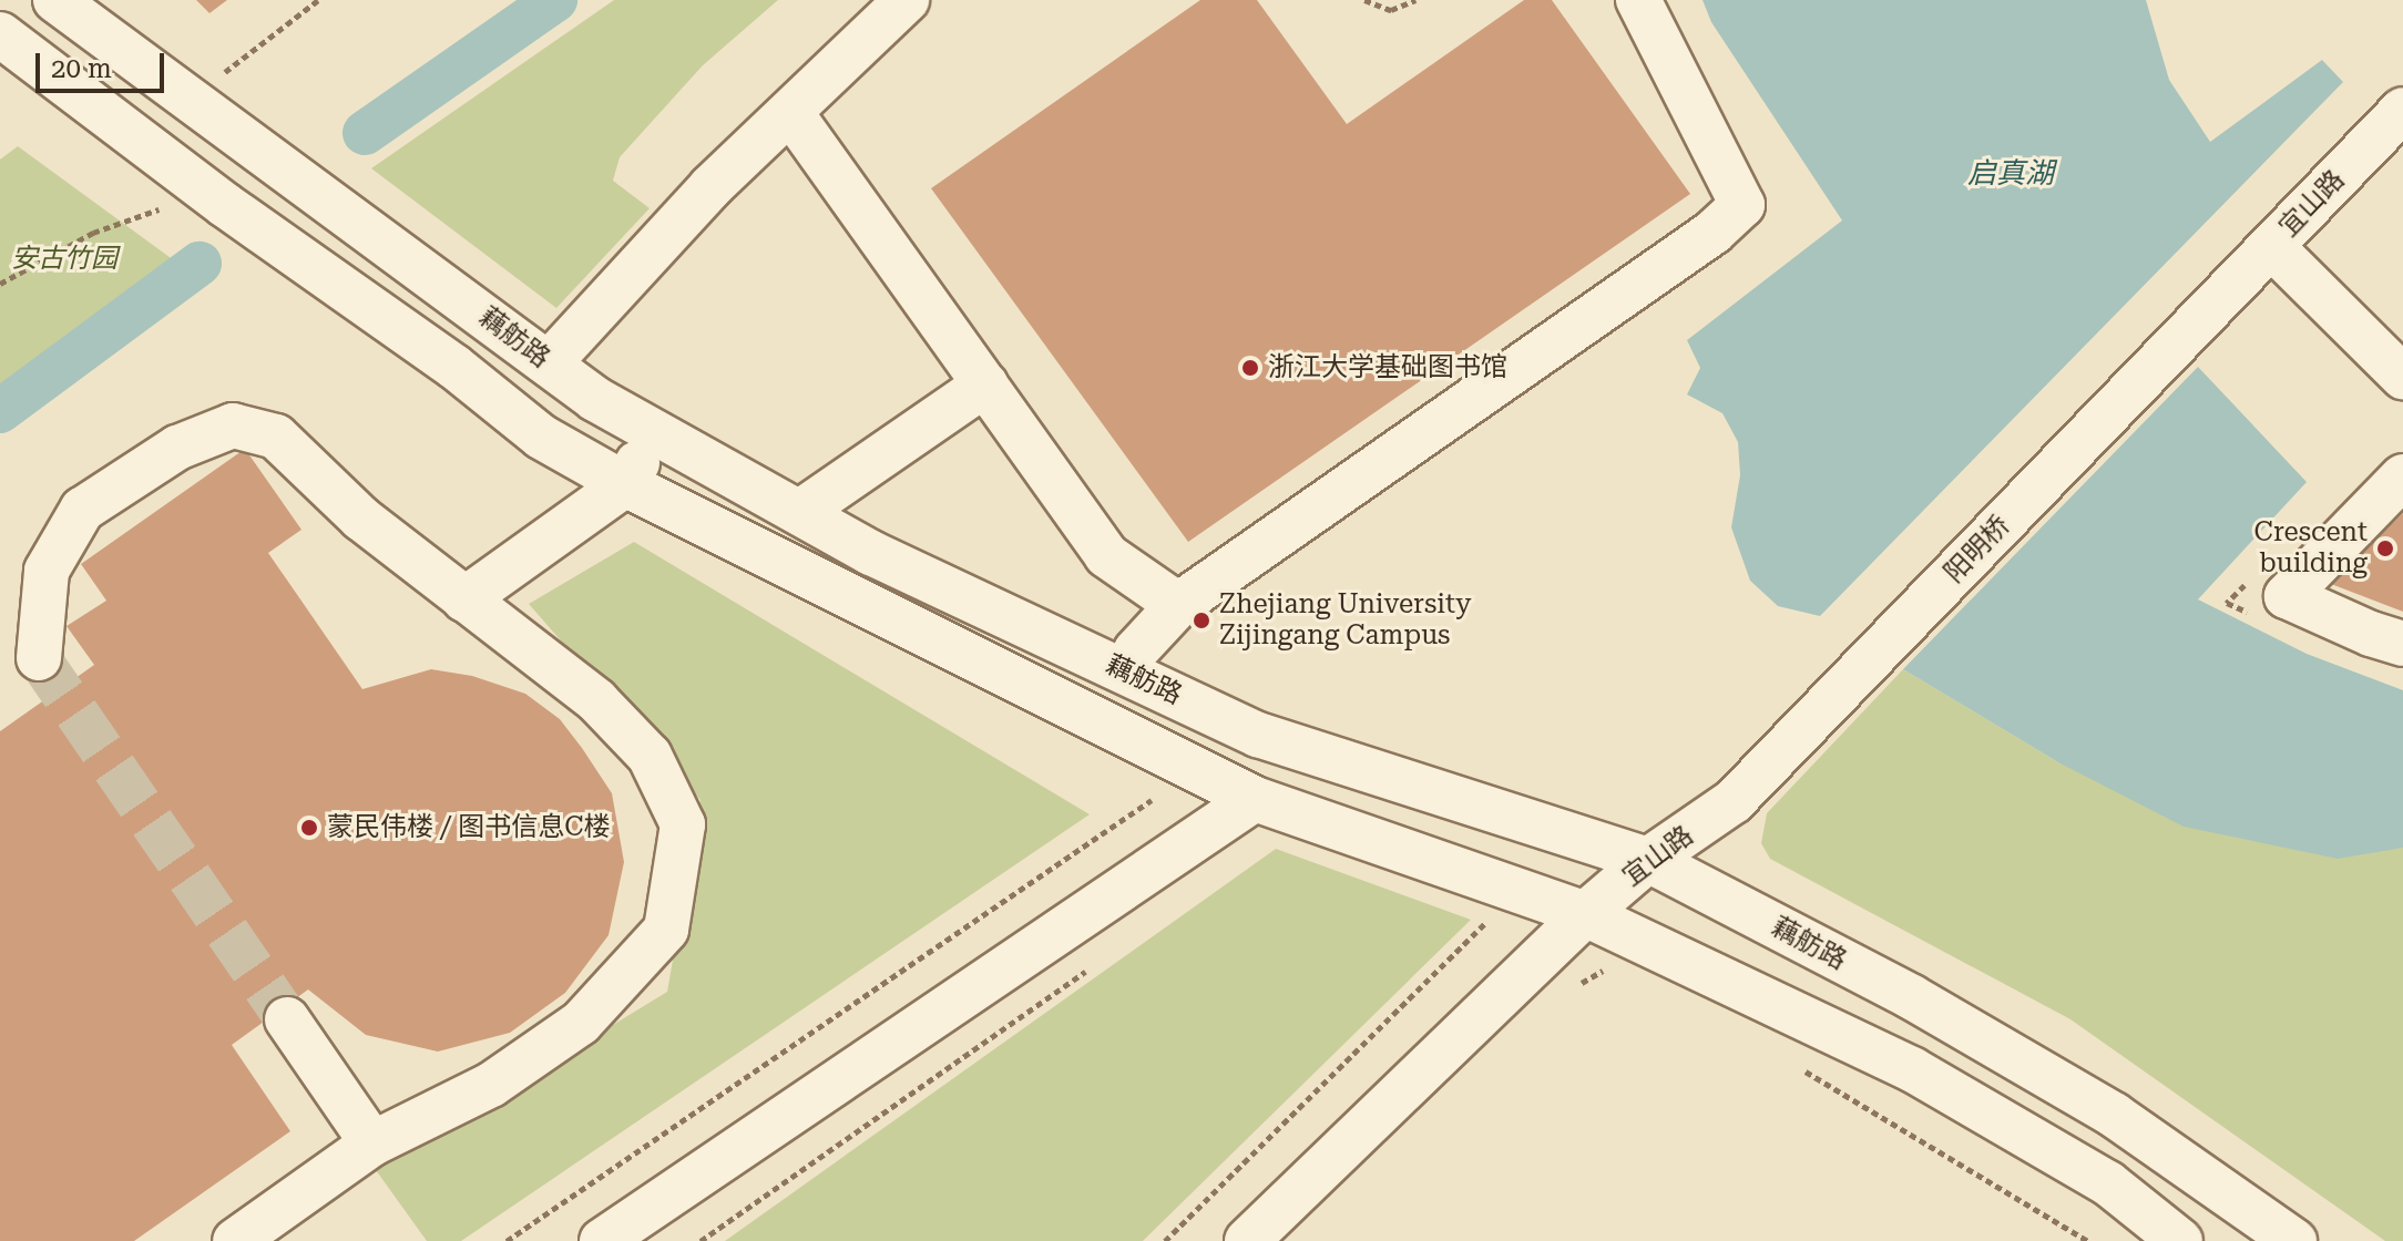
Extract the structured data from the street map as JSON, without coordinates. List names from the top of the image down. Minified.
{"streets":{"street":["宜山路","藕舫路","阳明桥"]},"crossings":[["宜山路","藕舫路"],["宜山路","阳明桥"]],"water":["启真湖"],"parks":["安古竹园"],"places":["浙江大学基础图书馆","Crescent building","Zhejiang University Zijingang Campus","蒙民伟楼 / 图书信息C楼"],"scale_bar":"20 m"}
